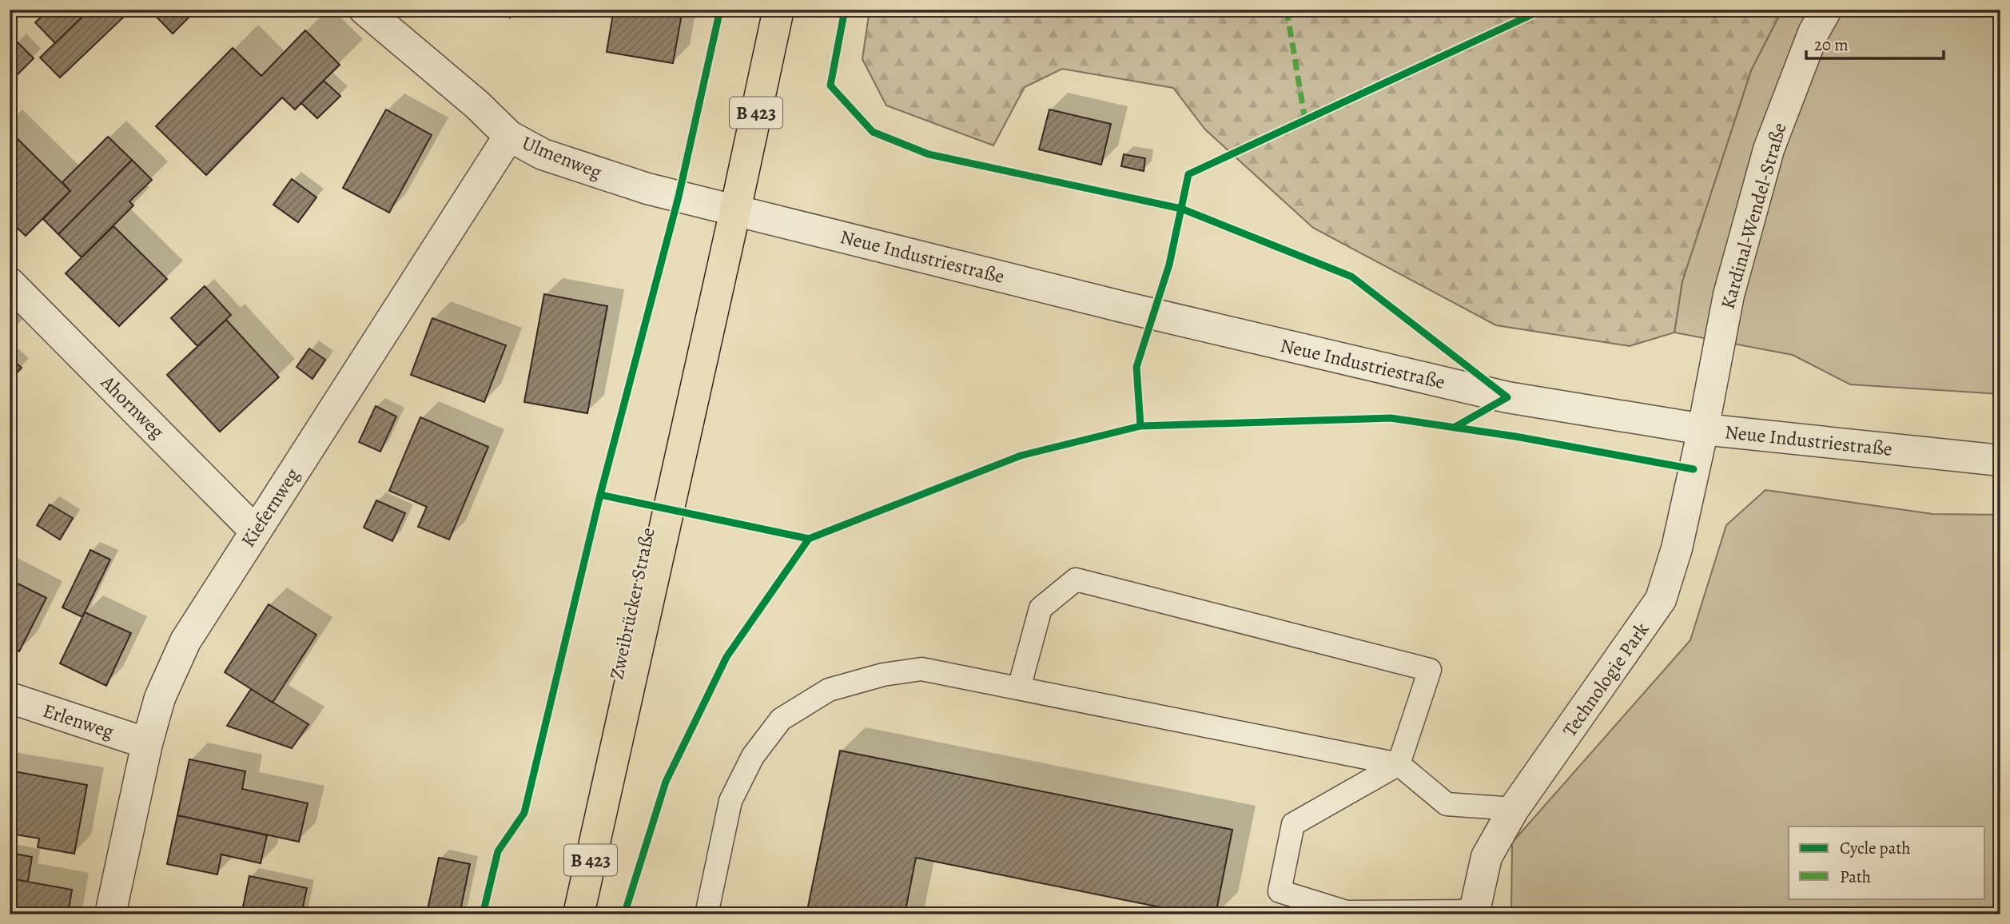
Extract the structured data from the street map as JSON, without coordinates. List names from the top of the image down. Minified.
{"streets":{"main road":["B 423","Zweibrücker Straße"],"street":["Ulmenweg","Kardinal-Wendel-Straße","Neue Industriestraße","Ahornweg","Kiefernweg","Technologie Park","Erlenweg"]},"crossings":[["B 423","Ulmenweg"],["B 423","Neue Industriestraße"],["B 423","Zweibrücker Straße"],["Ulmenweg","Neue Industriestraße"],["Ulmenweg","Kiefernweg"],["Ulmenweg","Zweibrücker Straße"],["Kardinal-Wendel-Straße","Neue Industriestraße"],["Kardinal-Wendel-Straße","Technologie Park"],["Neue Industriestraße","Zweibrücker Straße"],["Neue Industriestraße","Technologie Park"],["Ahornweg","Kiefernweg"],["Kiefernweg","Erlenweg"]],"legend":["Cycle path","Path"],"scale_bar":"20 m"}
